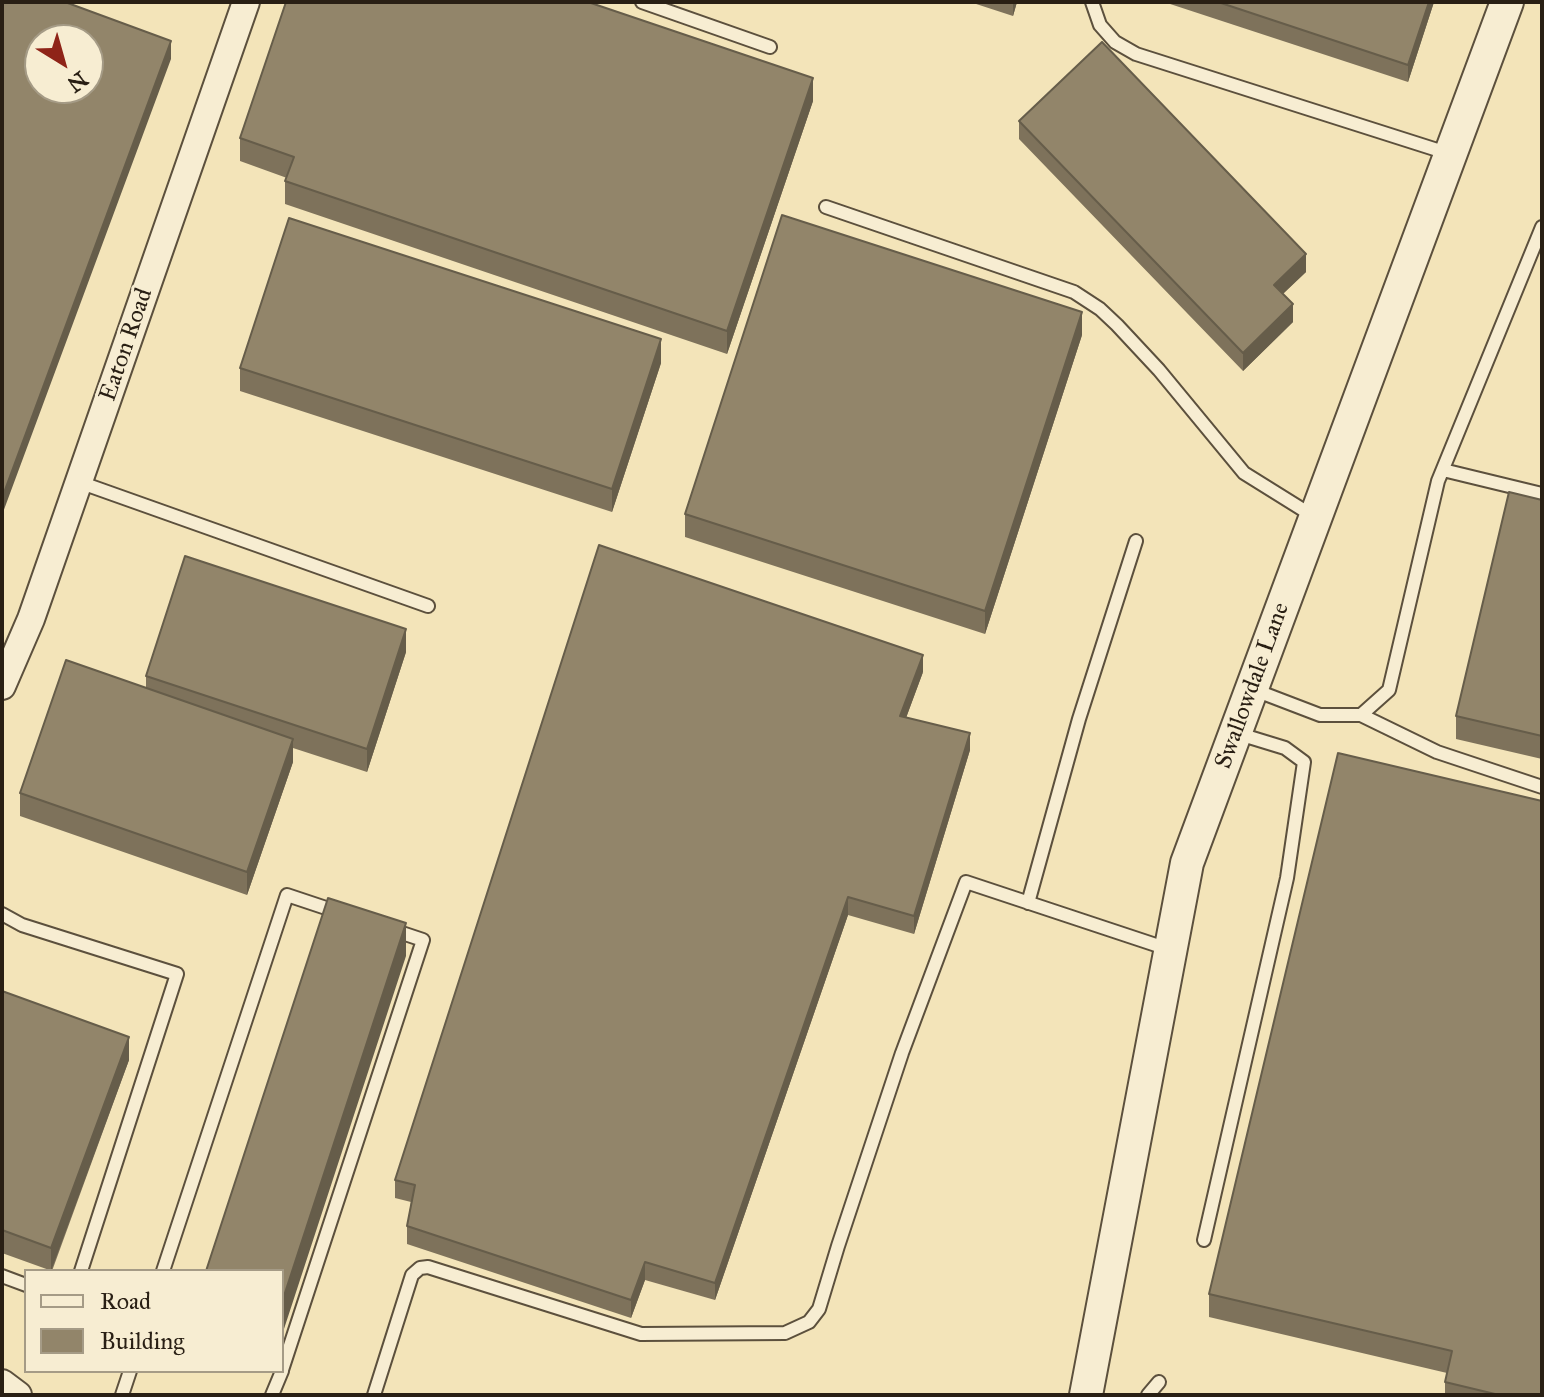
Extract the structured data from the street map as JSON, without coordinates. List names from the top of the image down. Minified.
{"streets":{"street":["Eaton Road","Swallowdale Lane"]},"legend":["Road","Building"],"north":"bottom right"}
